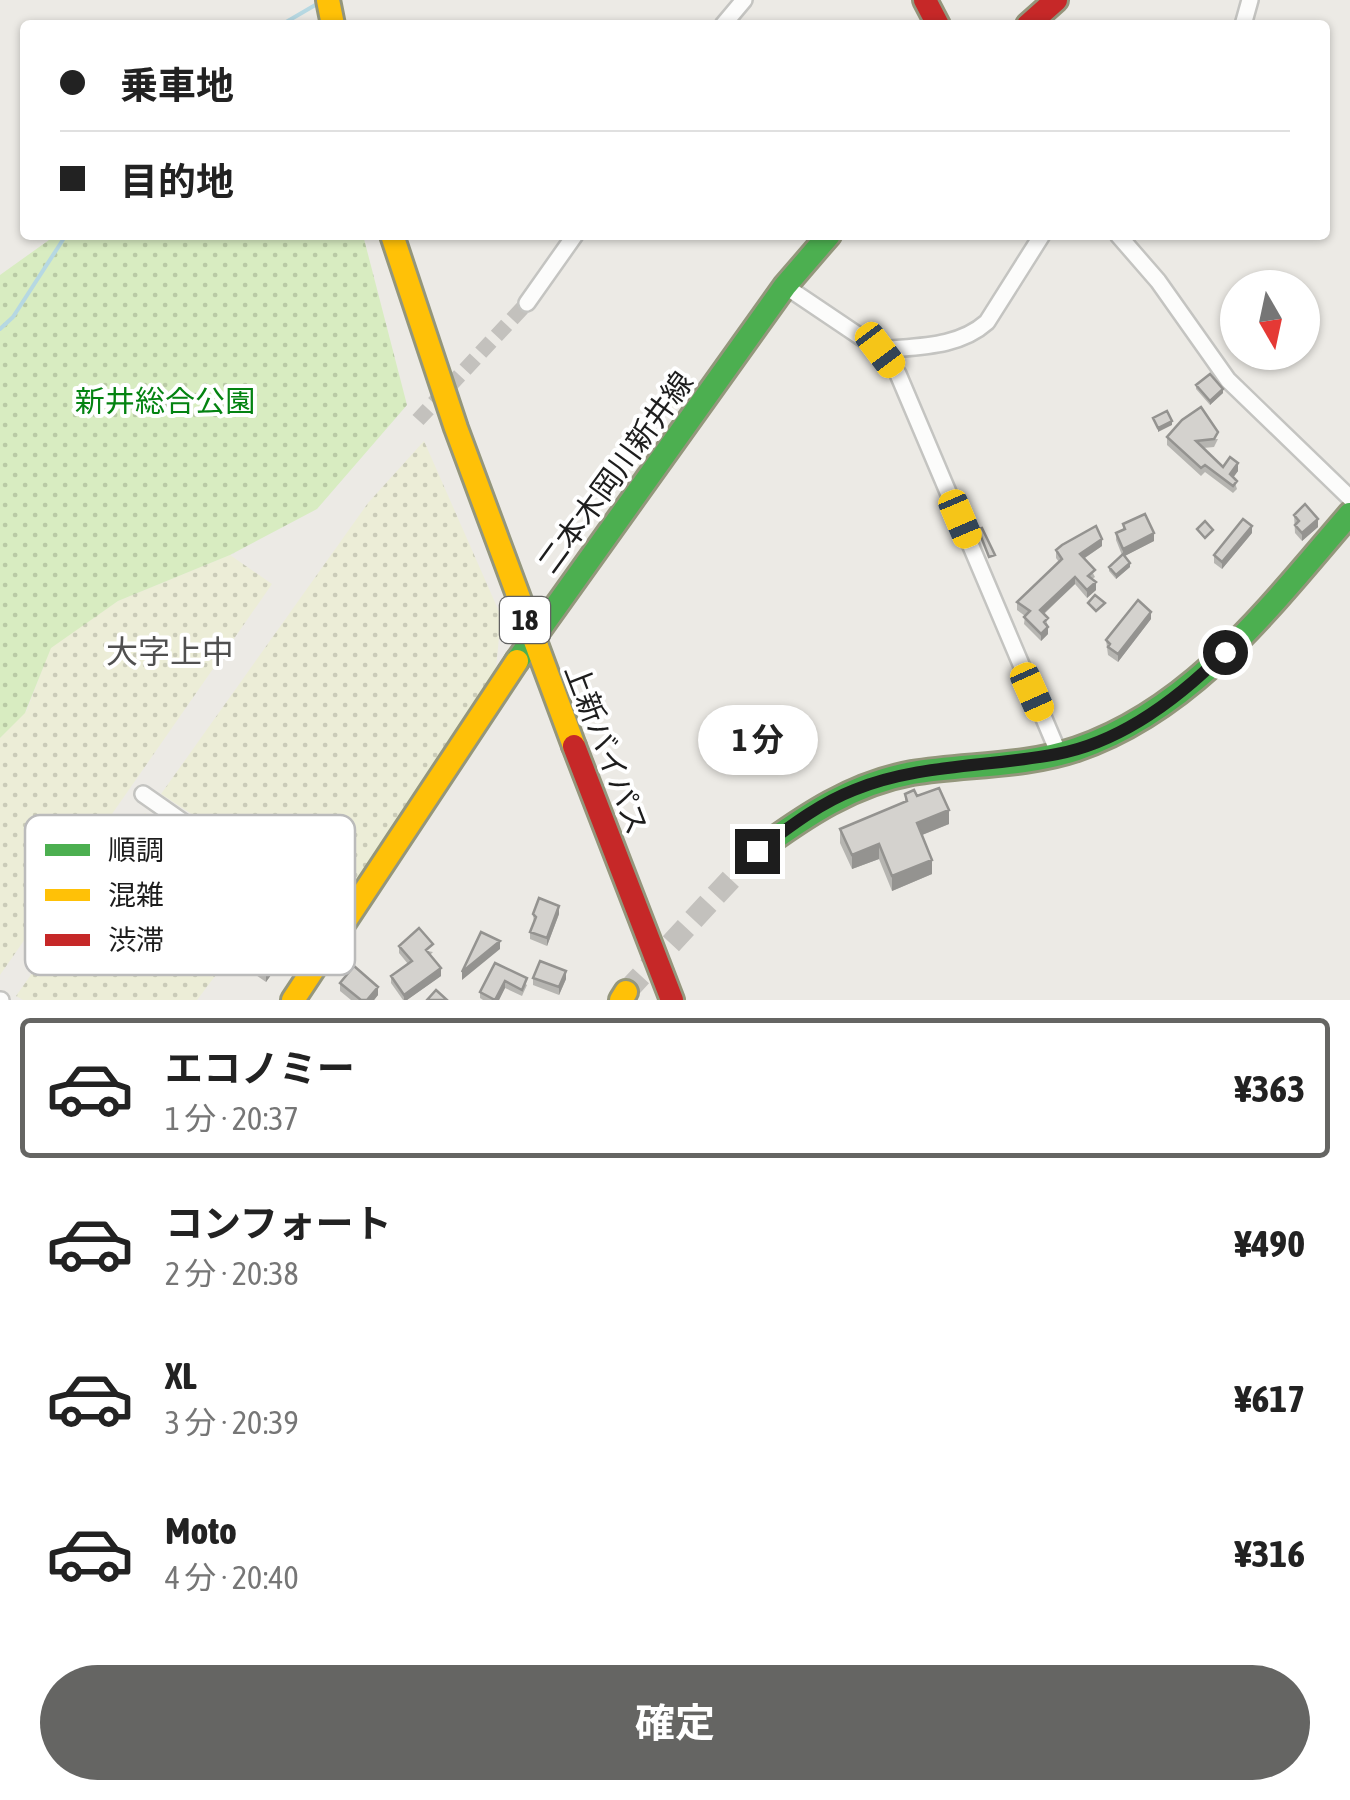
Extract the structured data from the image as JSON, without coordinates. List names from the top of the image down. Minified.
{"streets":{"main road":["二本木岡川新井線","18","上新バイパス"]},"crossings":[["二本木岡川新井線","上新バイパス"]],"districts":["大字上中"],"parks":["新井総合公園"],"legend":["順調","混雑","渋滞"],"north":"bottom","page":{"banner":["乗車地","目的地"],"bubble":"1 分","list":[{"name":"エコノミー","note":"1 分 · 20:37","value":"¥363"},{"name":"コンフォート","note":"2 分 · 20:38","value":"¥490"},{"name":"XL","note":"3 分 · 20:39","value":"¥617"},{"name":"Moto","note":"4 分 · 20:40","value":"¥316"}],"buttons":"確定"}}
